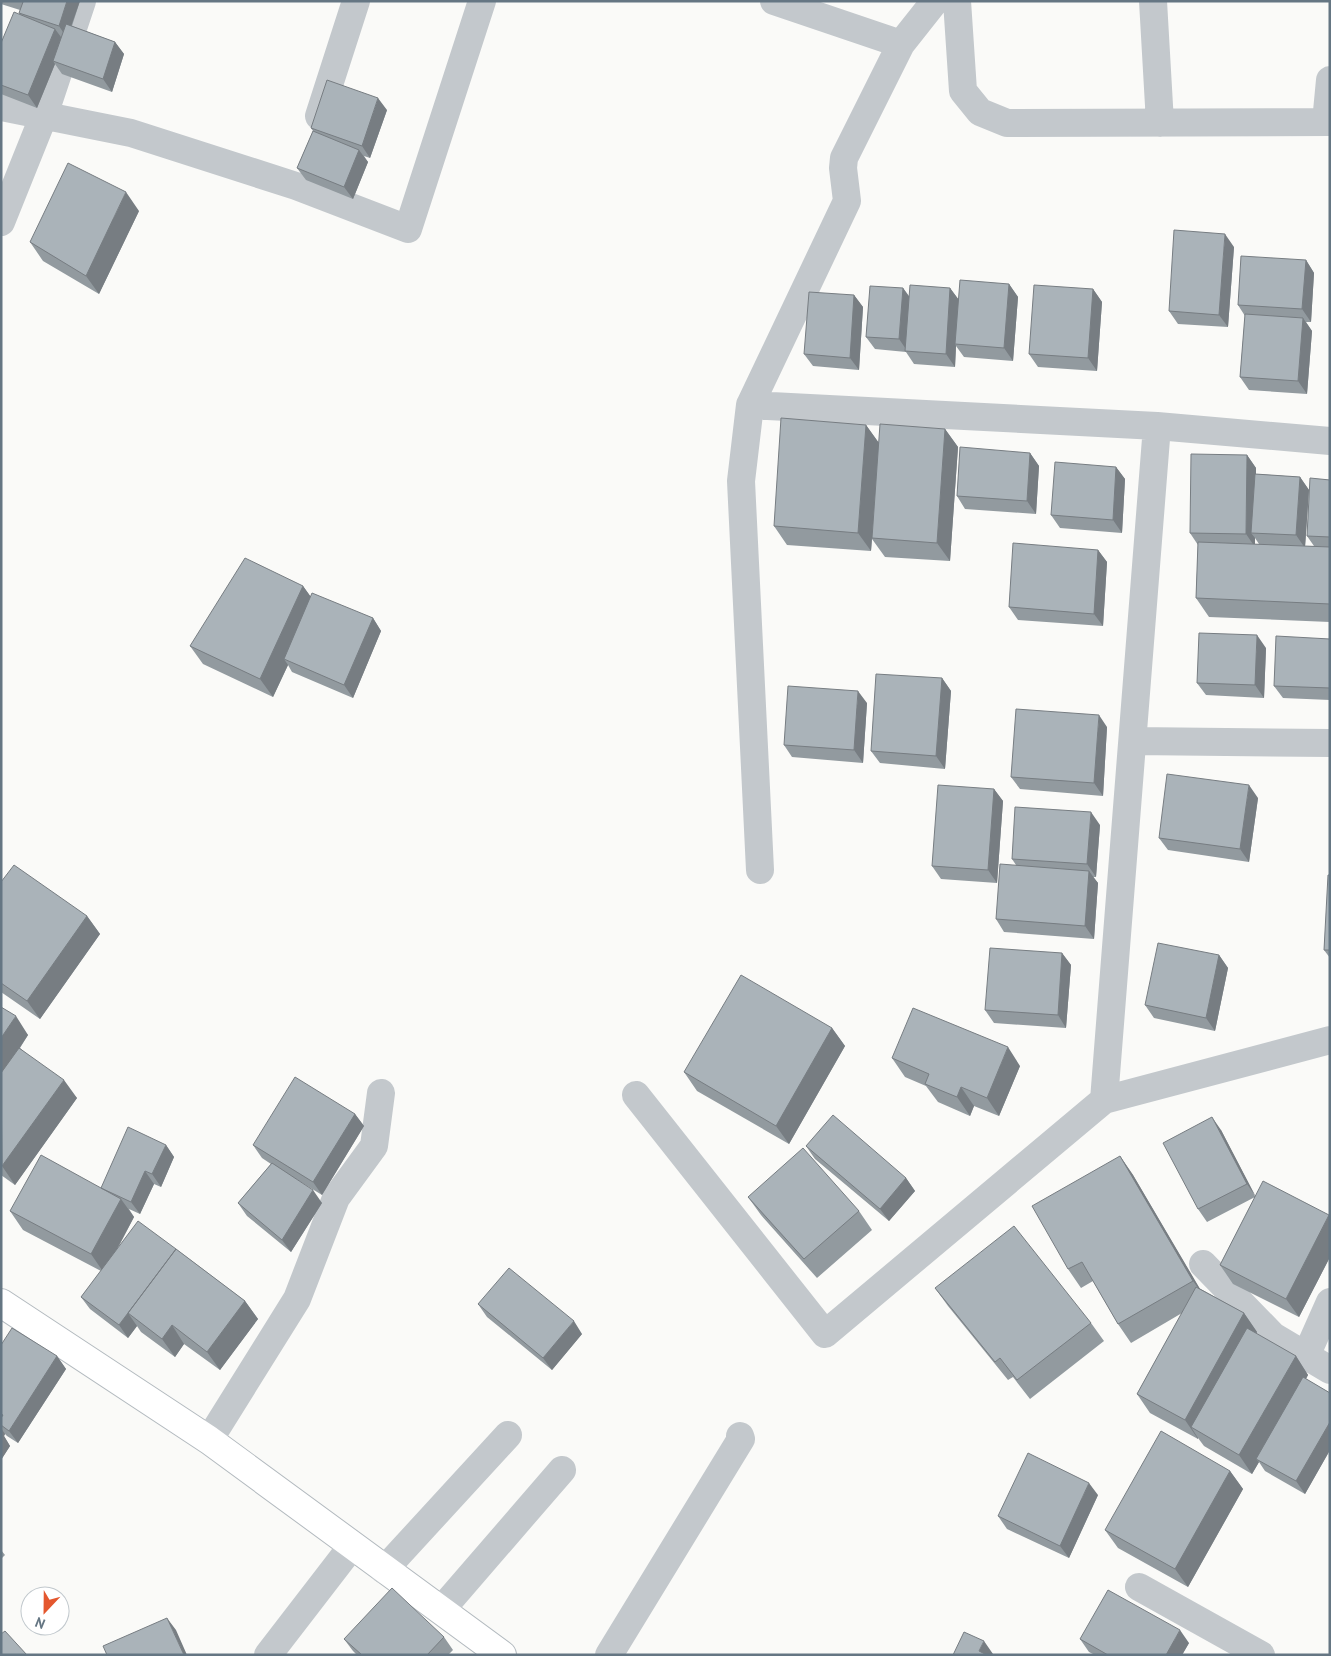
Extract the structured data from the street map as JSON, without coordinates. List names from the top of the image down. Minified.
{"north":"bottom"}
